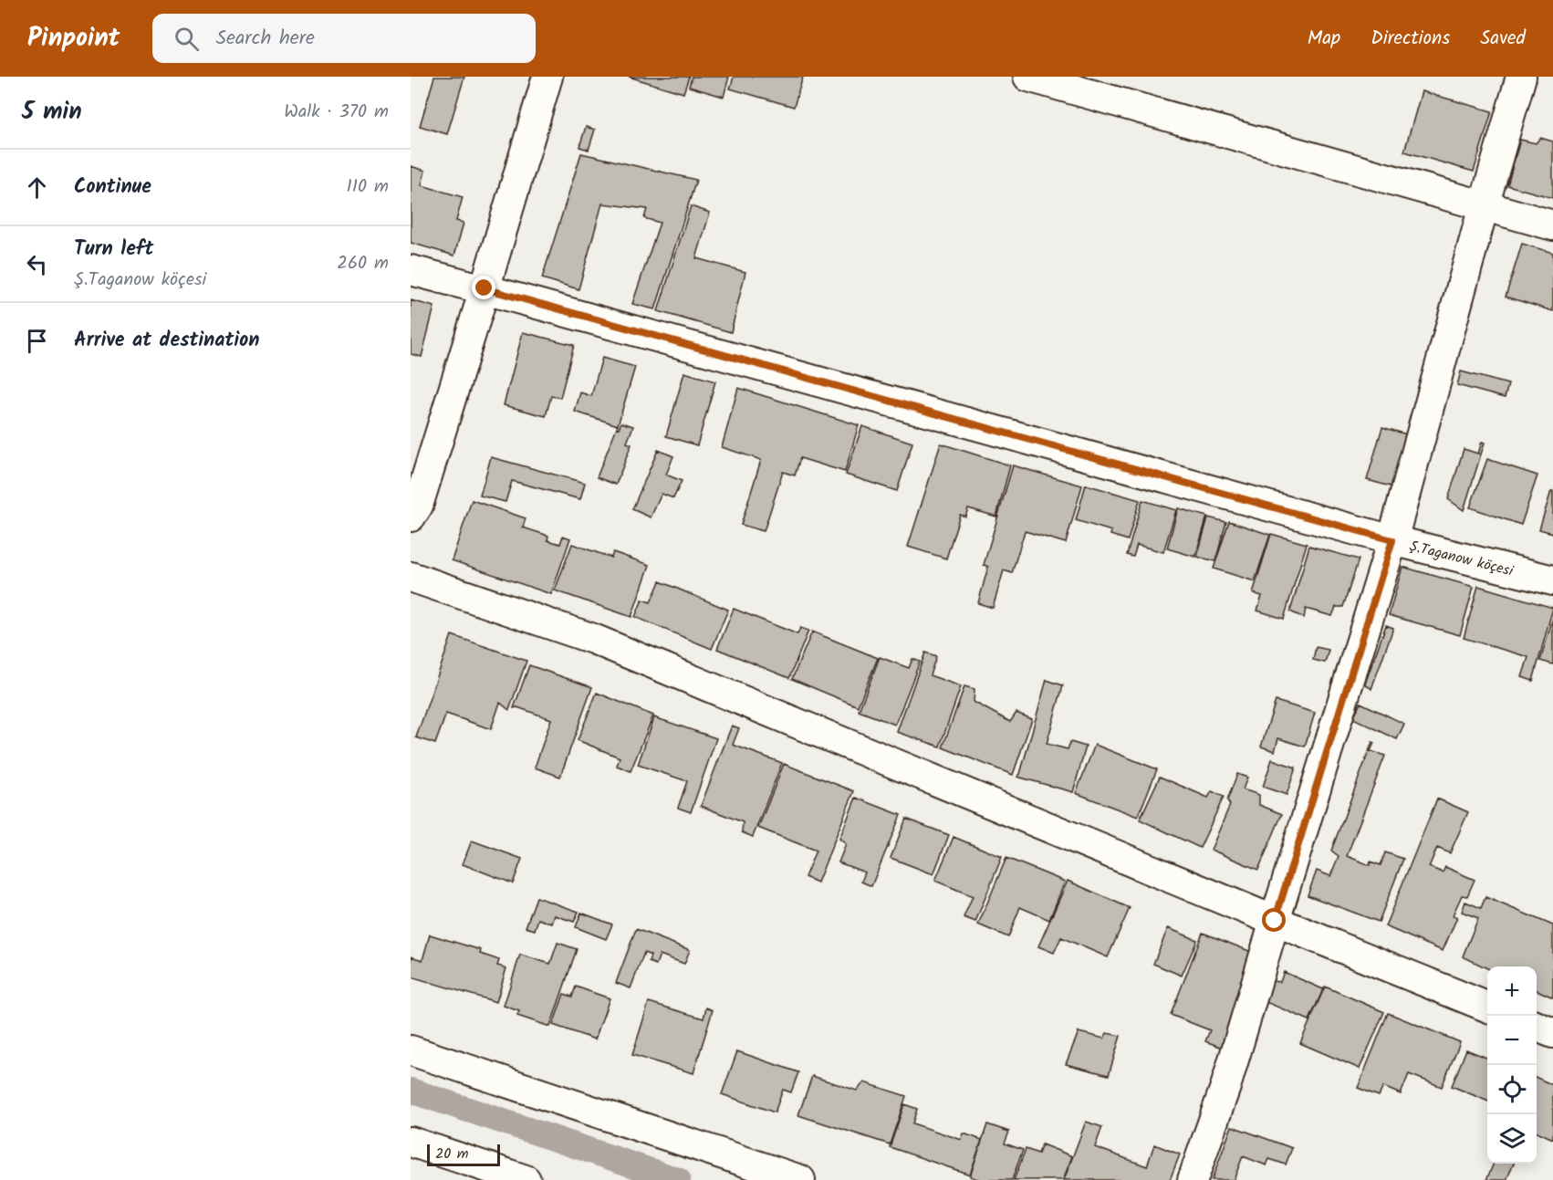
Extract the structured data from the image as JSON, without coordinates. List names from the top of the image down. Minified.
{"streets":{"street":["Ş.Taganow köçesi"]},"scale_bar":"20 m","page":{"header":"Pinpoint","search":"Search here","nav":["Map","Directions","Saved"],"heading":["5 min","Walk · 370 m"],"list":[["Continue","110 m"],["Turn left","Ş.Taganow köçesi","260 m"],"Arrive at destination"],"map_buttons":["+","−"],"scale":"20 m"}}
